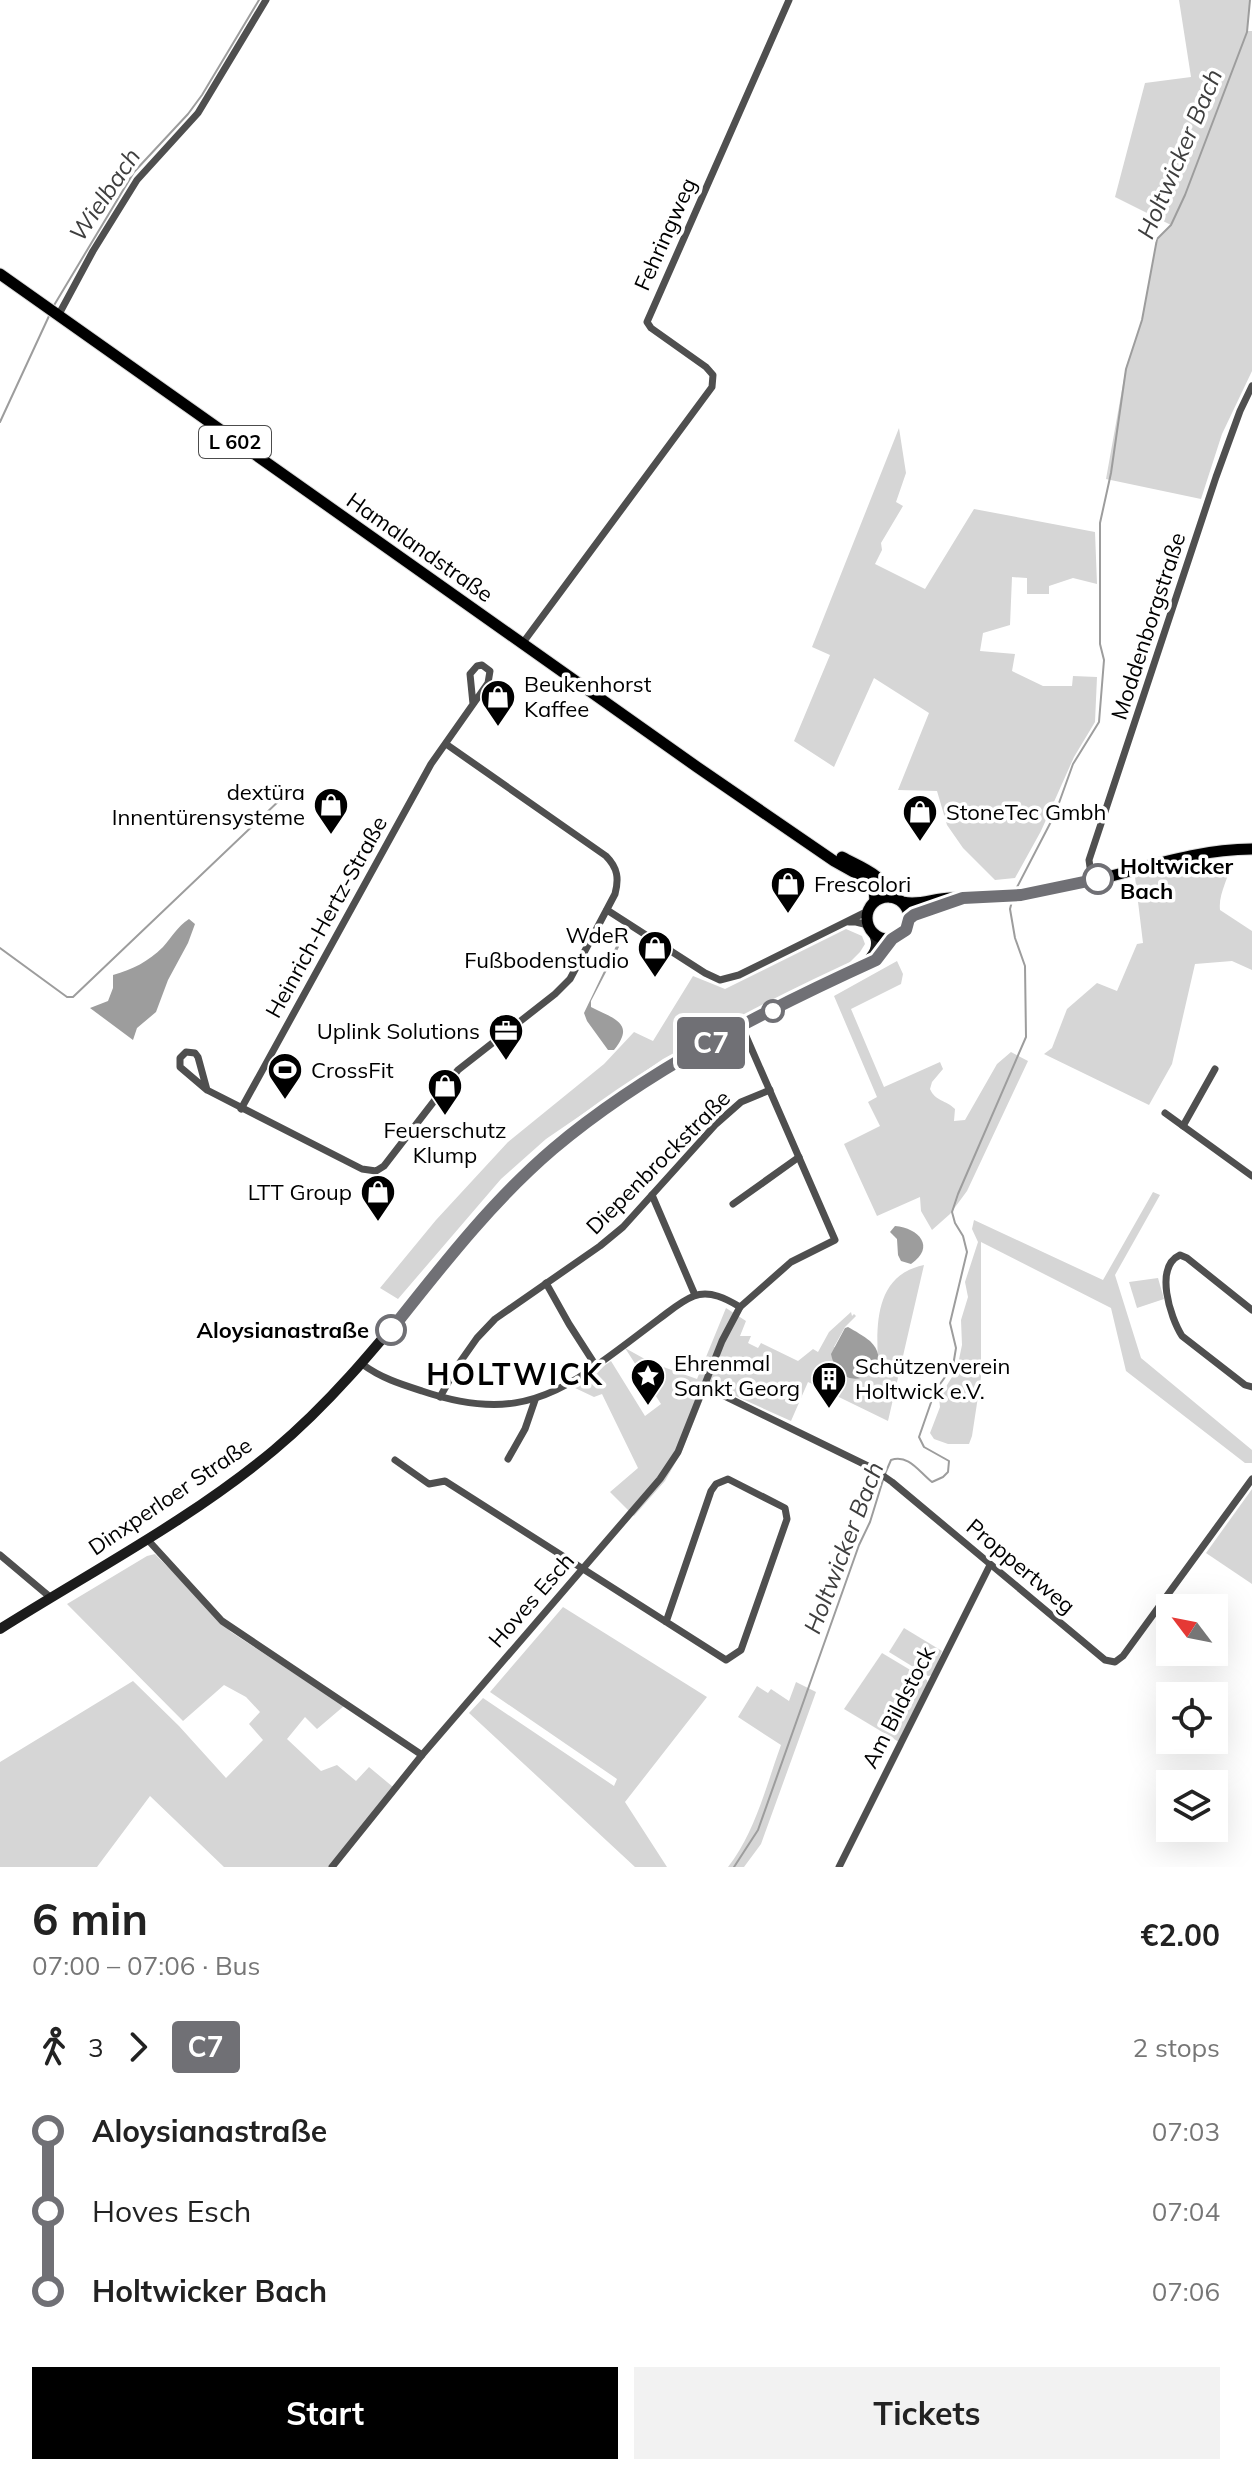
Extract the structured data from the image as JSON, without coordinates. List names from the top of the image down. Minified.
{"streets":{"main road":["L 602","Hamalandstraße","Dinxperloer Straße"],"street":["Fehringweg","Moddenborgstraße","Heinrich-Hertz-Straße","Diepenbrockstraße","Proppertweg","Hoves Esch","Am Bildstock"]},"crossings":[["Fehringweg","Hamalandstraße"],["L 602","Hamalandstraße"],["L 602","Dinxperloer Straße"],["Hamalandstraße","Dinxperloer Straße"],["Diepenbrockstraße","Hoves Esch"],["Dinxperloer Straße","Hoves Esch"],["Proppertweg","Hoves Esch"],["Proppertweg","Am Bildstock"]],"districts":["HOLTWICK"],"water":["Holtwicker Bach","Wielbach"],"places":{"shop":["Beukenhorst Kaffee","dextüra Innentürensysteme","StoneTec Gmbh","Frescolori","WdeR Fußbodenstudio","Feuerschutz Klump","LTT Group"],"other":["Holtwicker Bach","Aloysianastraße"],"office":["Uplink Solutions"],"sports":["CrossFit"],"place":["Ehrenmal Sankt Georg"],"building":["Schützenverein Holtwick e.V."]},"lines":["bus line C7"],"north":"top left","page":{"on_map":"C7","heading":["6 min","07:00 – 07:06 · Bus","€2.00"],"legs":["3","C7","2 stops"],"list":[{"name":"Aloysianastraße","value":"07:03"},{"name":"Hoves Esch","value":"07:04"},{"name":"Holtwicker Bach","value":"07:06"}],"buttons":["Start","Tickets"]}}
